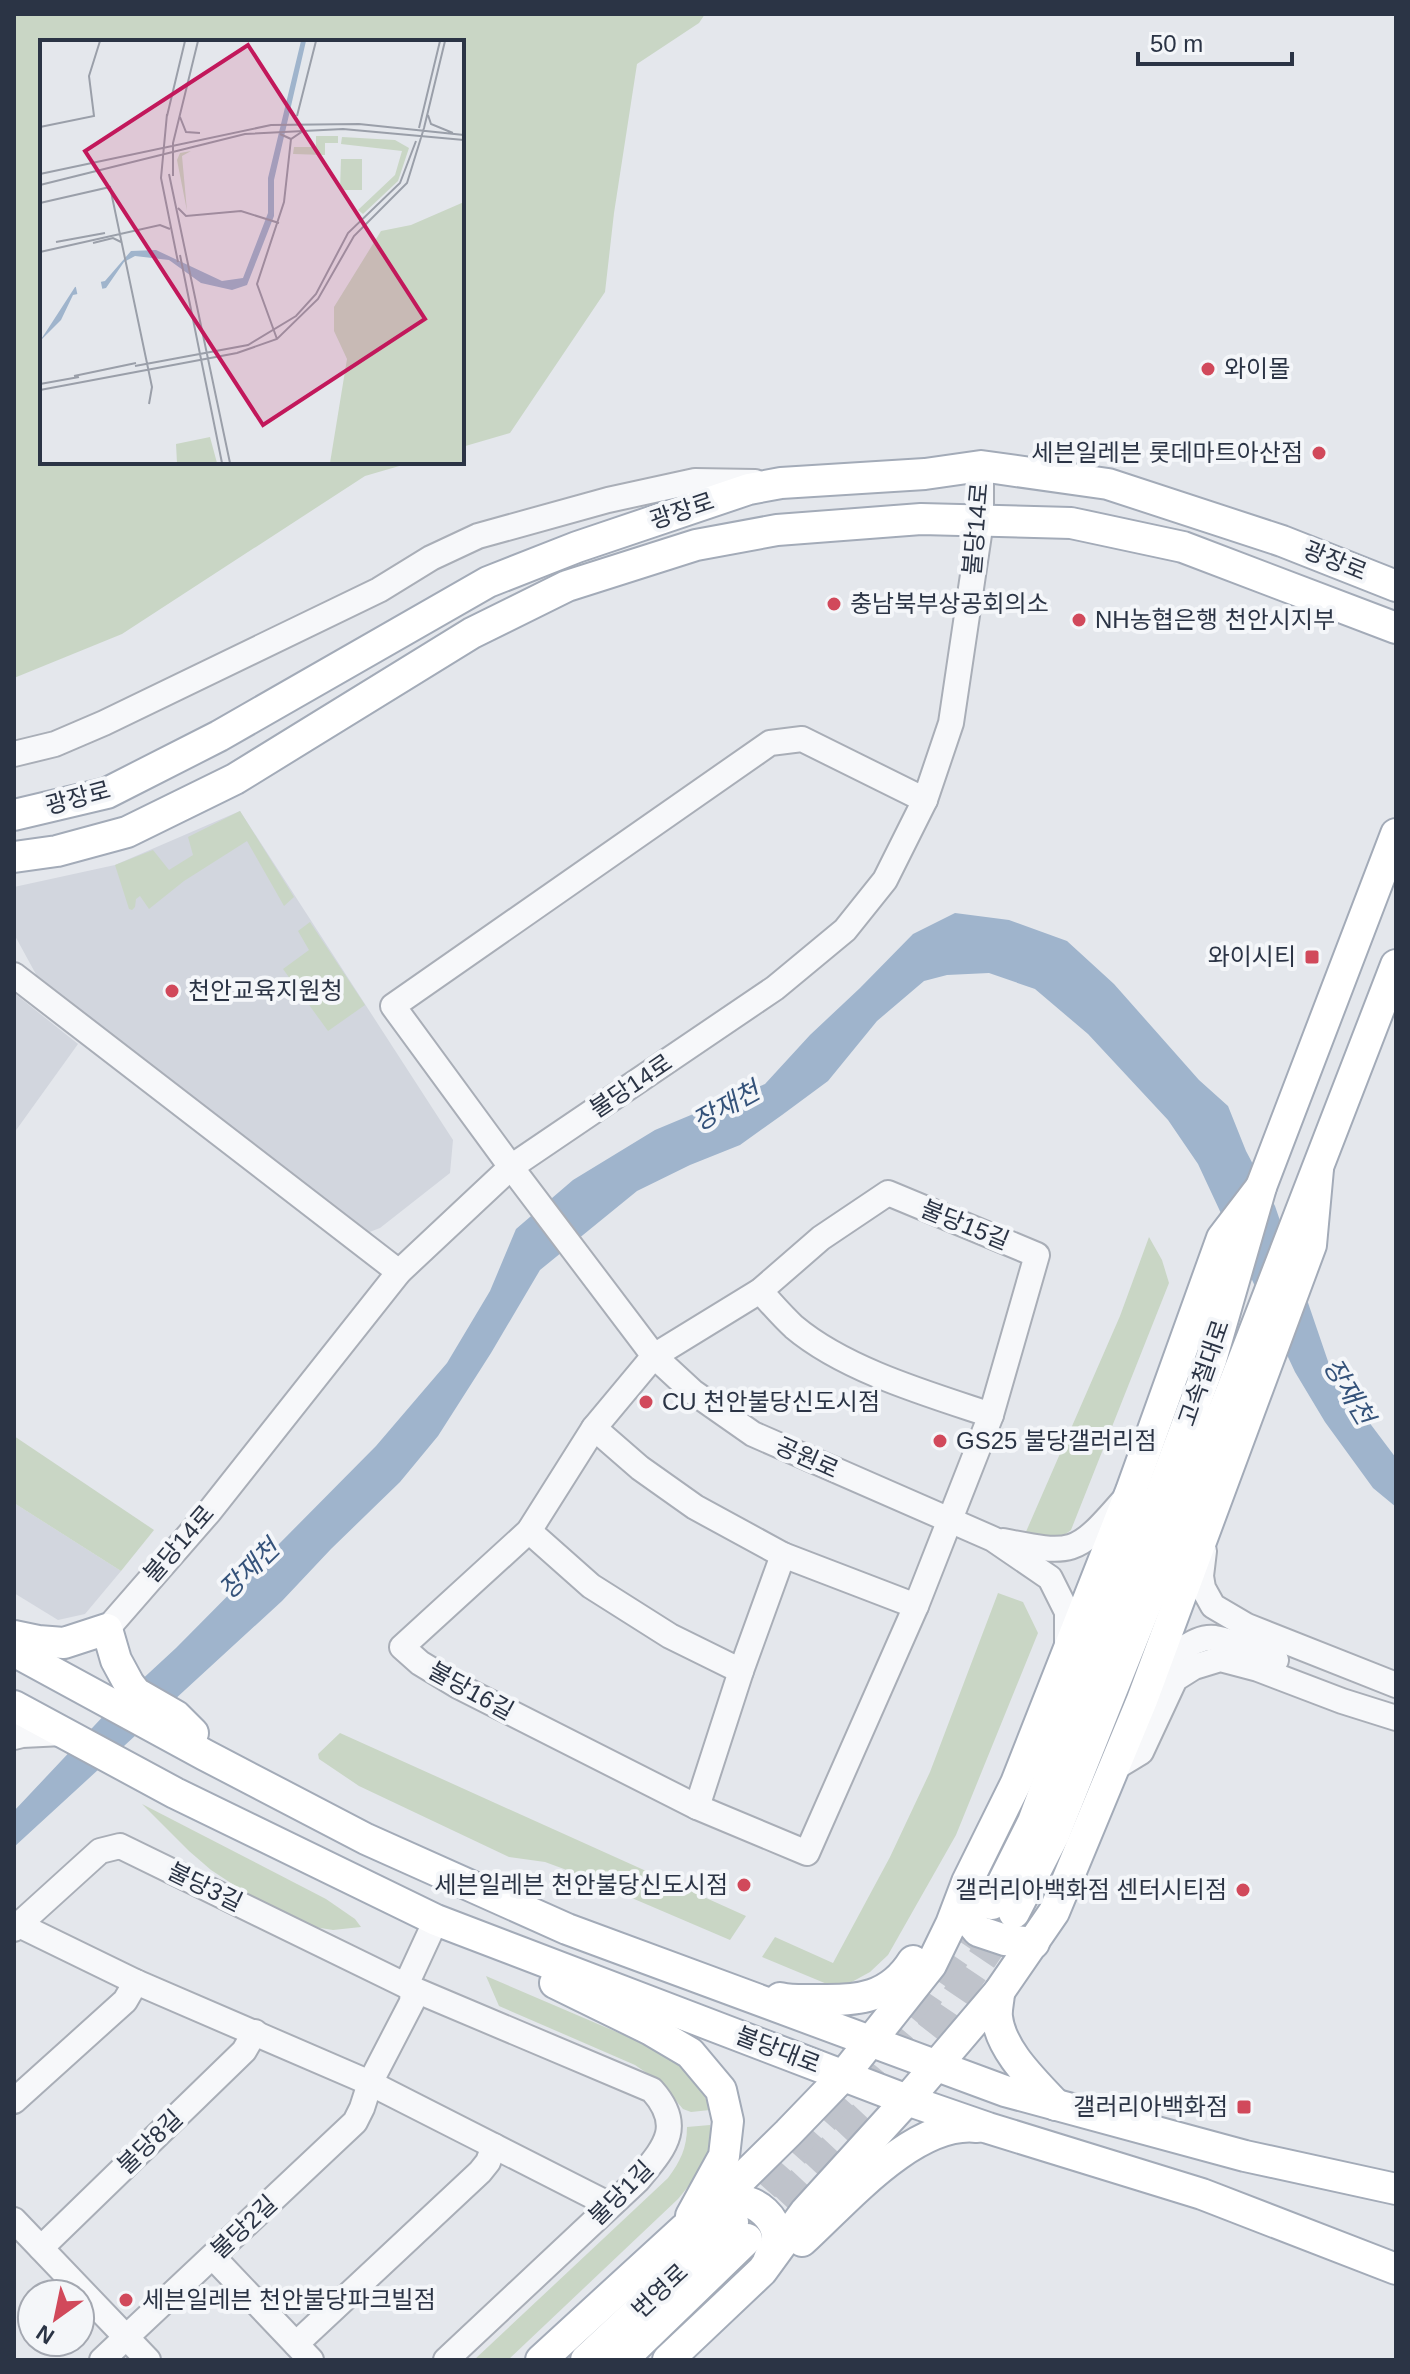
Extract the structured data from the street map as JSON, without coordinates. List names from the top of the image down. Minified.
{"streets":{"main road":["광장로","고속철대로","불당대로","번영로"],"street":["불당14로","불당15길","공원로","불당16길","불당3길","불당8길","불당1길","불당2길"]},"crossings":[["광장로","불당14로"],["불당14로","공원로"],["불당15길","공원로"],["불당15길","불당16길"],["공원로","불당16길"],["불당3길","불당1길"],["불당3길","불당2길"],["불당대로","불당2길"],["불당1길","불당2길"]],"water":["장재천"],"places":{"other":["와이몰","세븐일레븐 롯데마트아산점","충남북부상공회의소","NH농협은행 천안시지부","천안교육지원청","CU 천안불당신도시점","GS25 불당갤러리점","세븐일레븐 천안불당신도시점","갤러리아백화점 센터시티점","세븐일레븐 천안불당파크빌점"],"transit":["와이시티","갤러리아백화점"]},"scale_bar":"50 m","north":"bottom left"}
